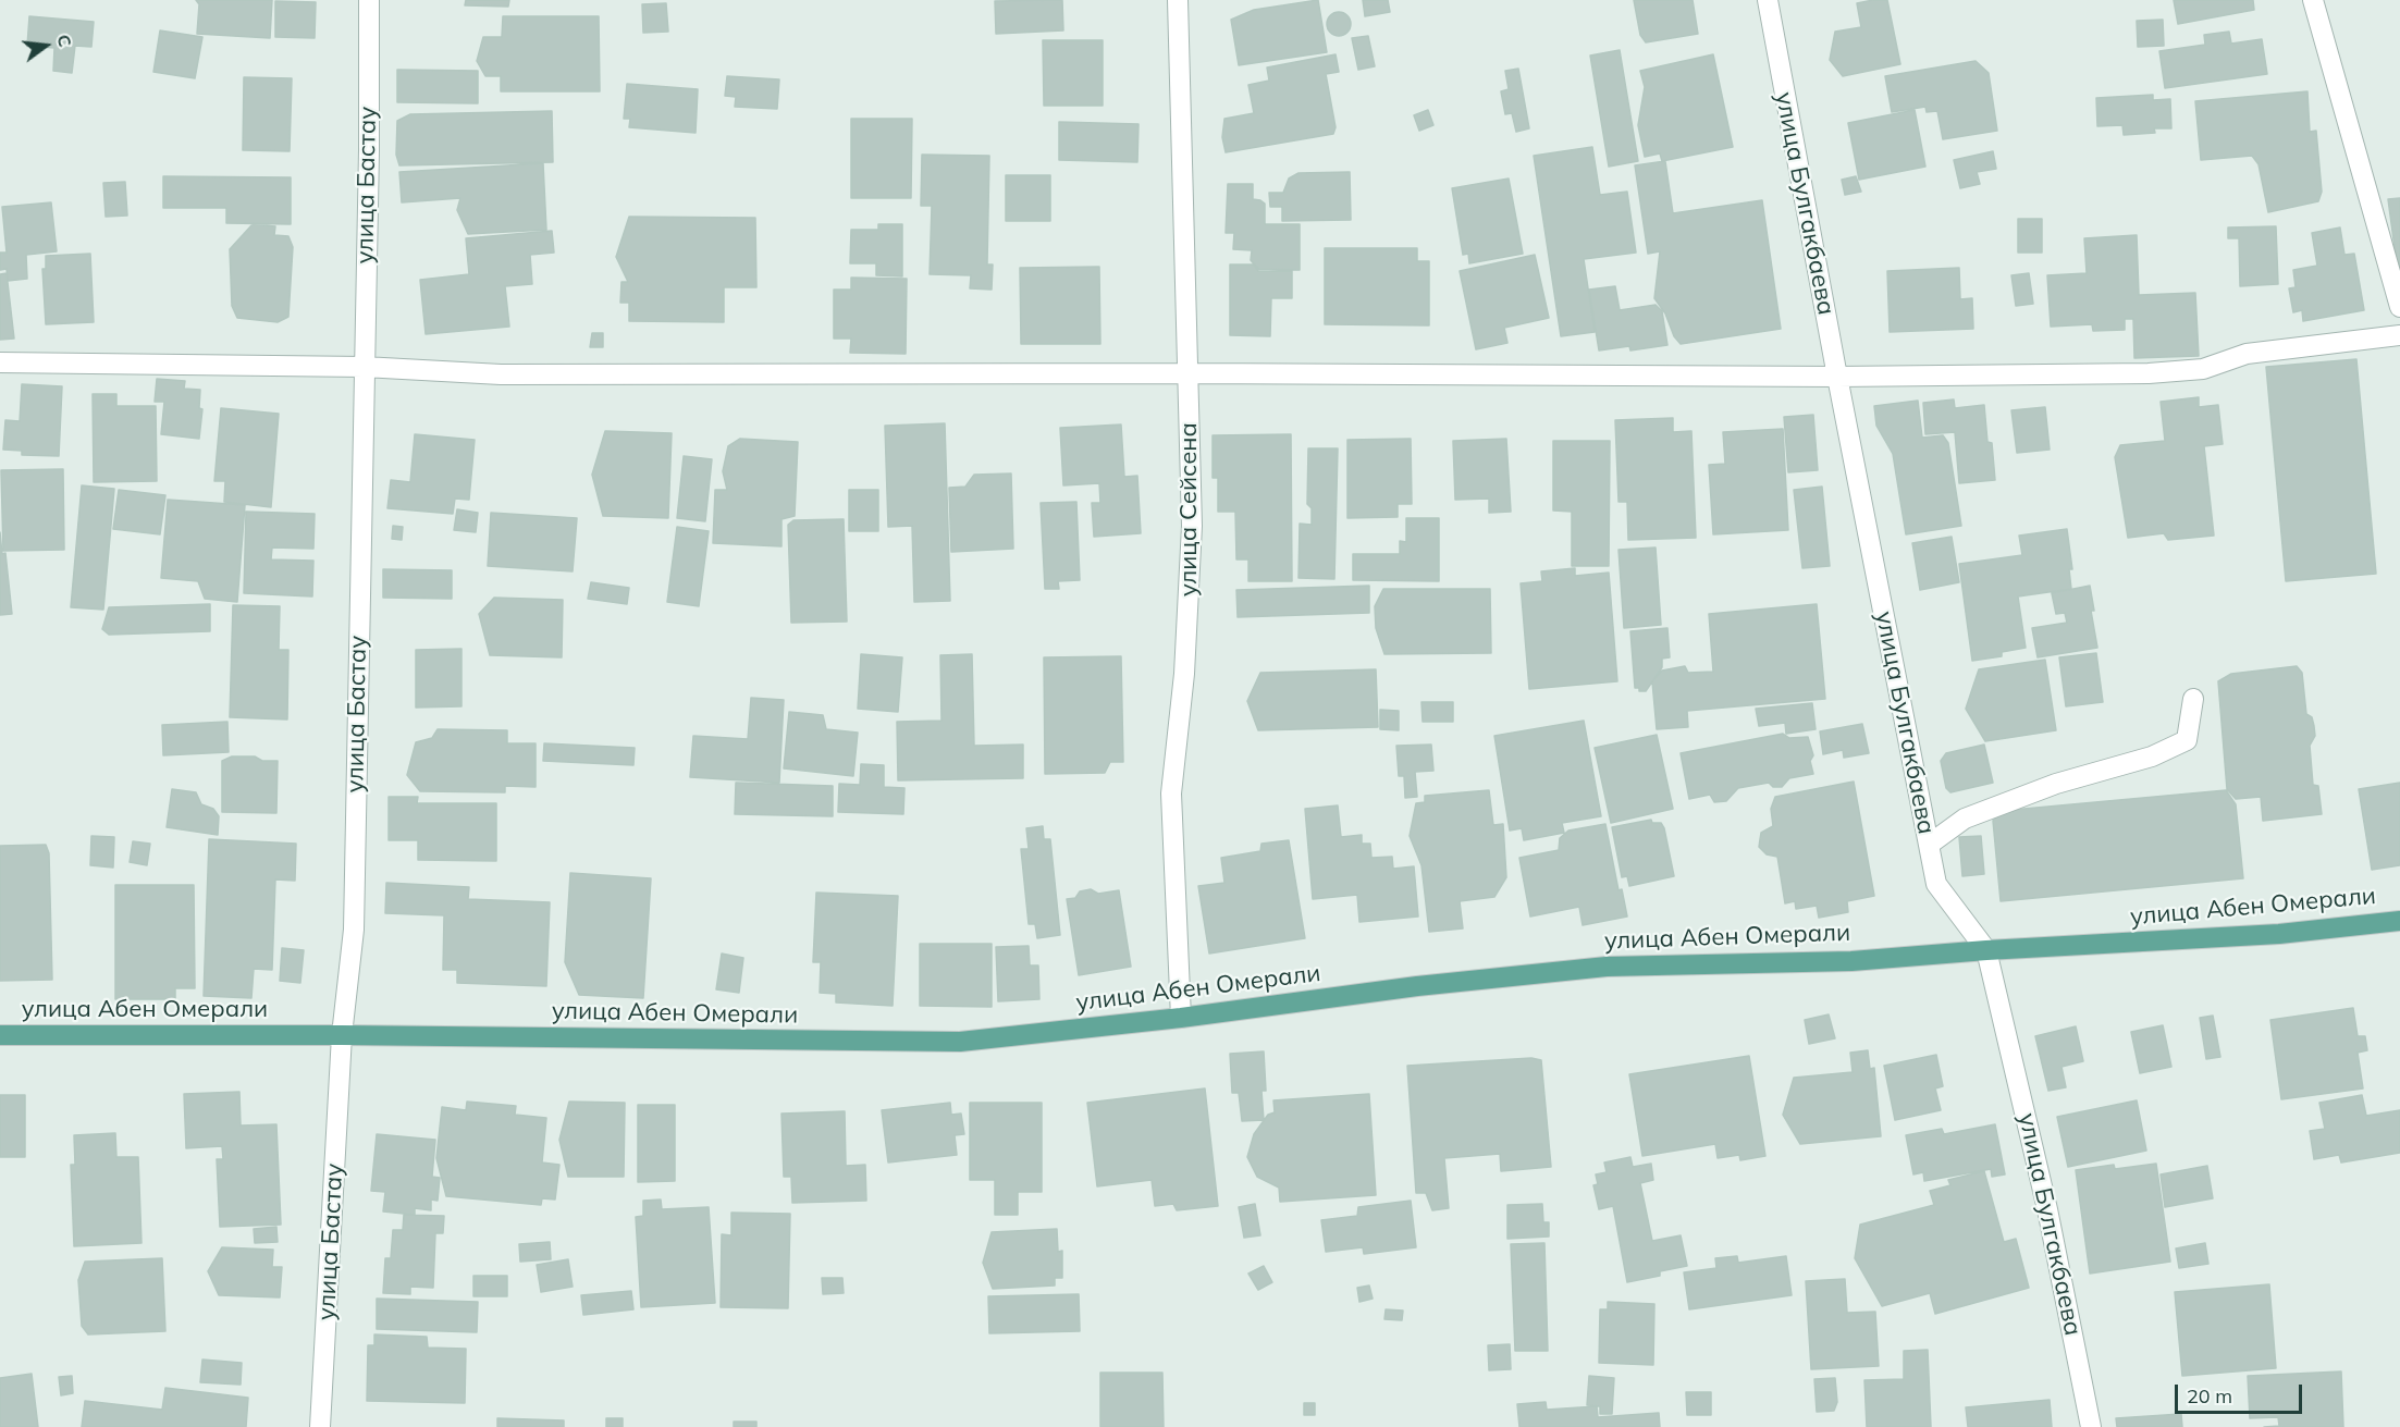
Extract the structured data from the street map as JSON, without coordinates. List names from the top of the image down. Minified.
{"streets":{"main road":["улица Абен Омерали"],"street":["улица Бастау","улица Булгакбаева","улица Сейсена"]},"crossings":[["улица Бастау","улица Абен Омерали"],["улица Булгакбаева","улица Абен Омерали"],["улица Сейсена","улица Абен Омерали"]],"scale_bar":"20 m","north":"right"}
